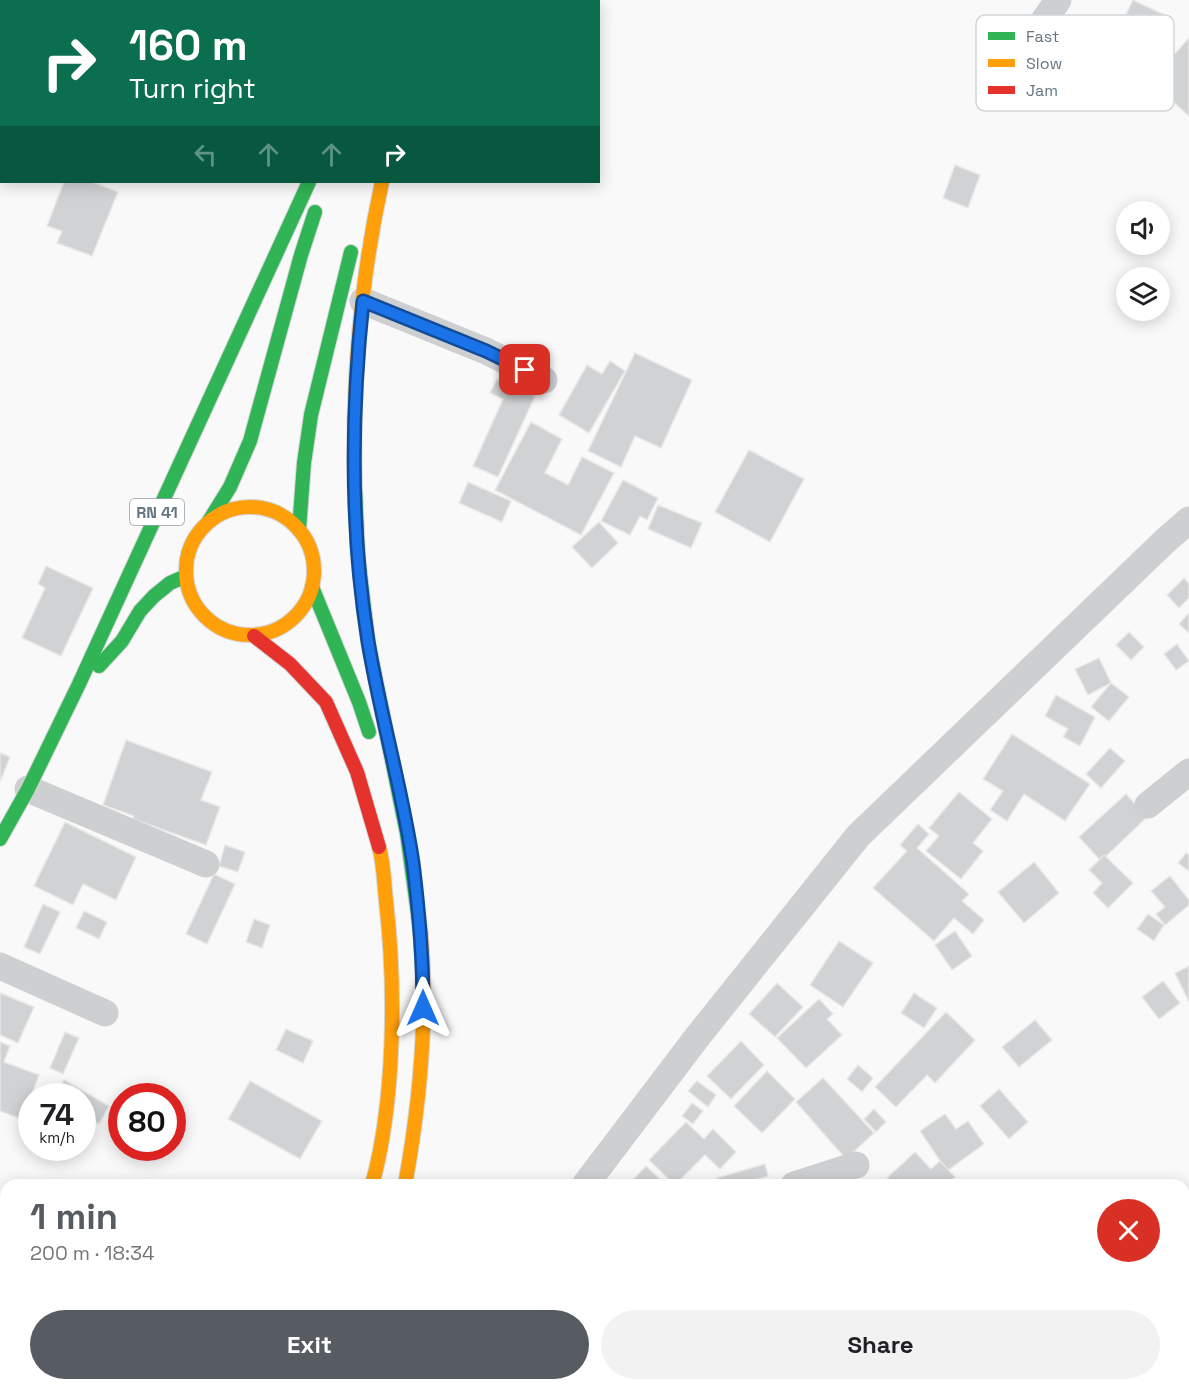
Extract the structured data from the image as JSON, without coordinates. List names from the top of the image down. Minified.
{"streets":{"highway":["RN 41"]},"legend":["Fast","Slow","Jam"],"page":{"turn":["160 m","Turn right"],"speed":"74 km/h","limit":"80","heading":["1 min","200 m · 18:34"],"buttons":["Exit","Share"]}}
